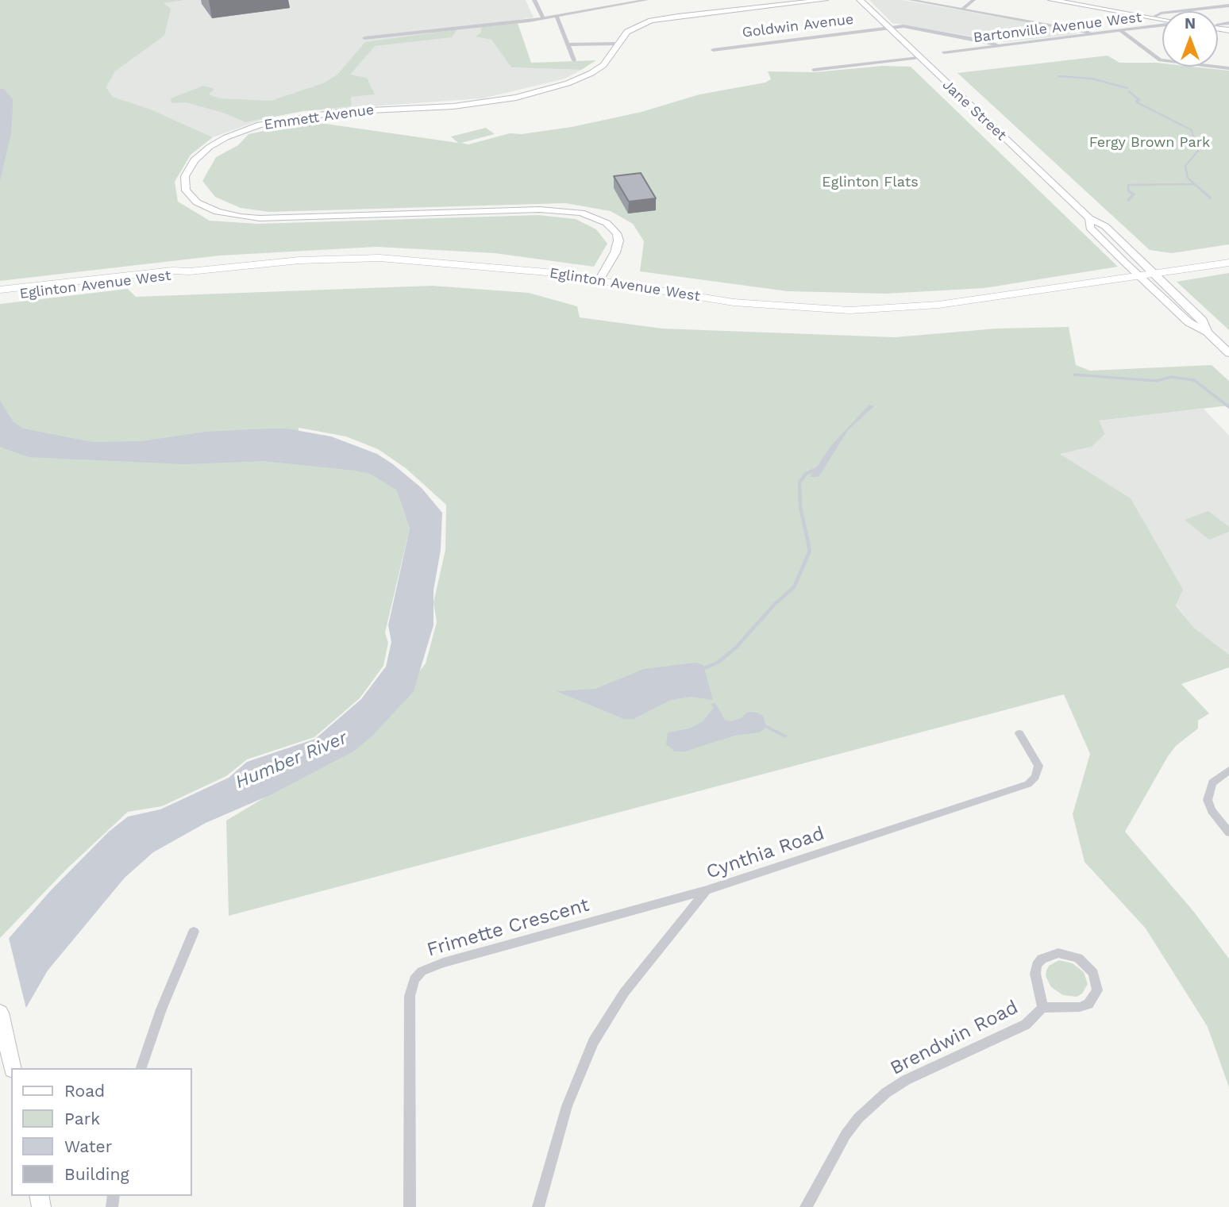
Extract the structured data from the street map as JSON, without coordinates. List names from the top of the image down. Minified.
{"streets":{"main road":["Eglinton Avenue West"],"street":["Goldwin Avenue","Bartonville Avenue West","Jane Street","Emmett Avenue","Cynthia Road","Frimette Crescent","Brendwin Road"]},"crossings":[["Goldwin Avenue","Bartonville Avenue West"],["Goldwin Avenue","Jane Street"],["Jane Street","Eglinton Avenue West"],["Emmett Avenue","Eglinton Avenue West"],["Cynthia Road","Frimette Crescent"]],"water":["Humber River"],"parks":["Fergy Brown Park","Eglinton Flats"],"legend":["Road","Park","Water","Building"],"north":"top"}
